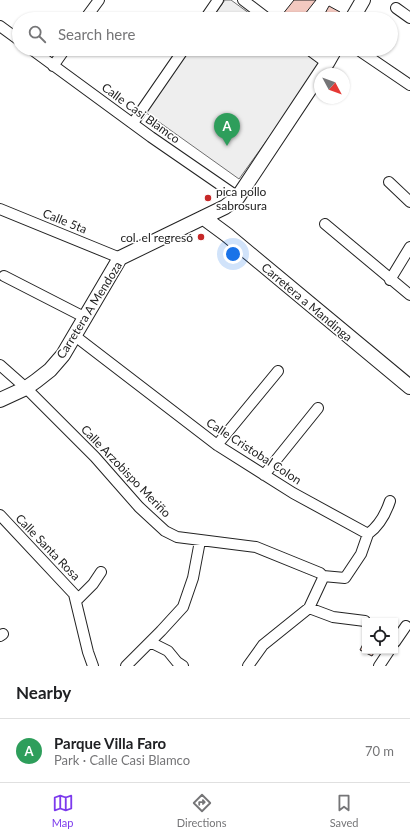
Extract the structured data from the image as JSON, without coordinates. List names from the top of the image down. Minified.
{"streets":{"street":["Calle Casi Blamco","Calle 5ta","Carretera a Mandinga","Carretera A Mendoza","Calle Cristobal Colon","Calle Arzobispo Meriño","Calle Santa Rosa"]},"crossings":[["Calle Casi Blamco","Carretera A Mendoza"],["Calle 5ta","Carretera A Mendoza"],["Carretera a Mandinga","Carretera A Mendoza"],["Carretera A Mendoza","Calle Cristobal Colon"],["Carretera A Mendoza","Calle Arzobispo Meriño"]],"places":["pica pollo sabrosura","col. el regresó"],"north":"bottom right","page":{"search":"Search here","pins":"A","heading":"Nearby","list":[{"mark":"A","name":"Parque Villa Faro","note":"Park · Calle Casi Blamco","value":"70 m"}],"nav":["Map","Directions","Saved"]}}
